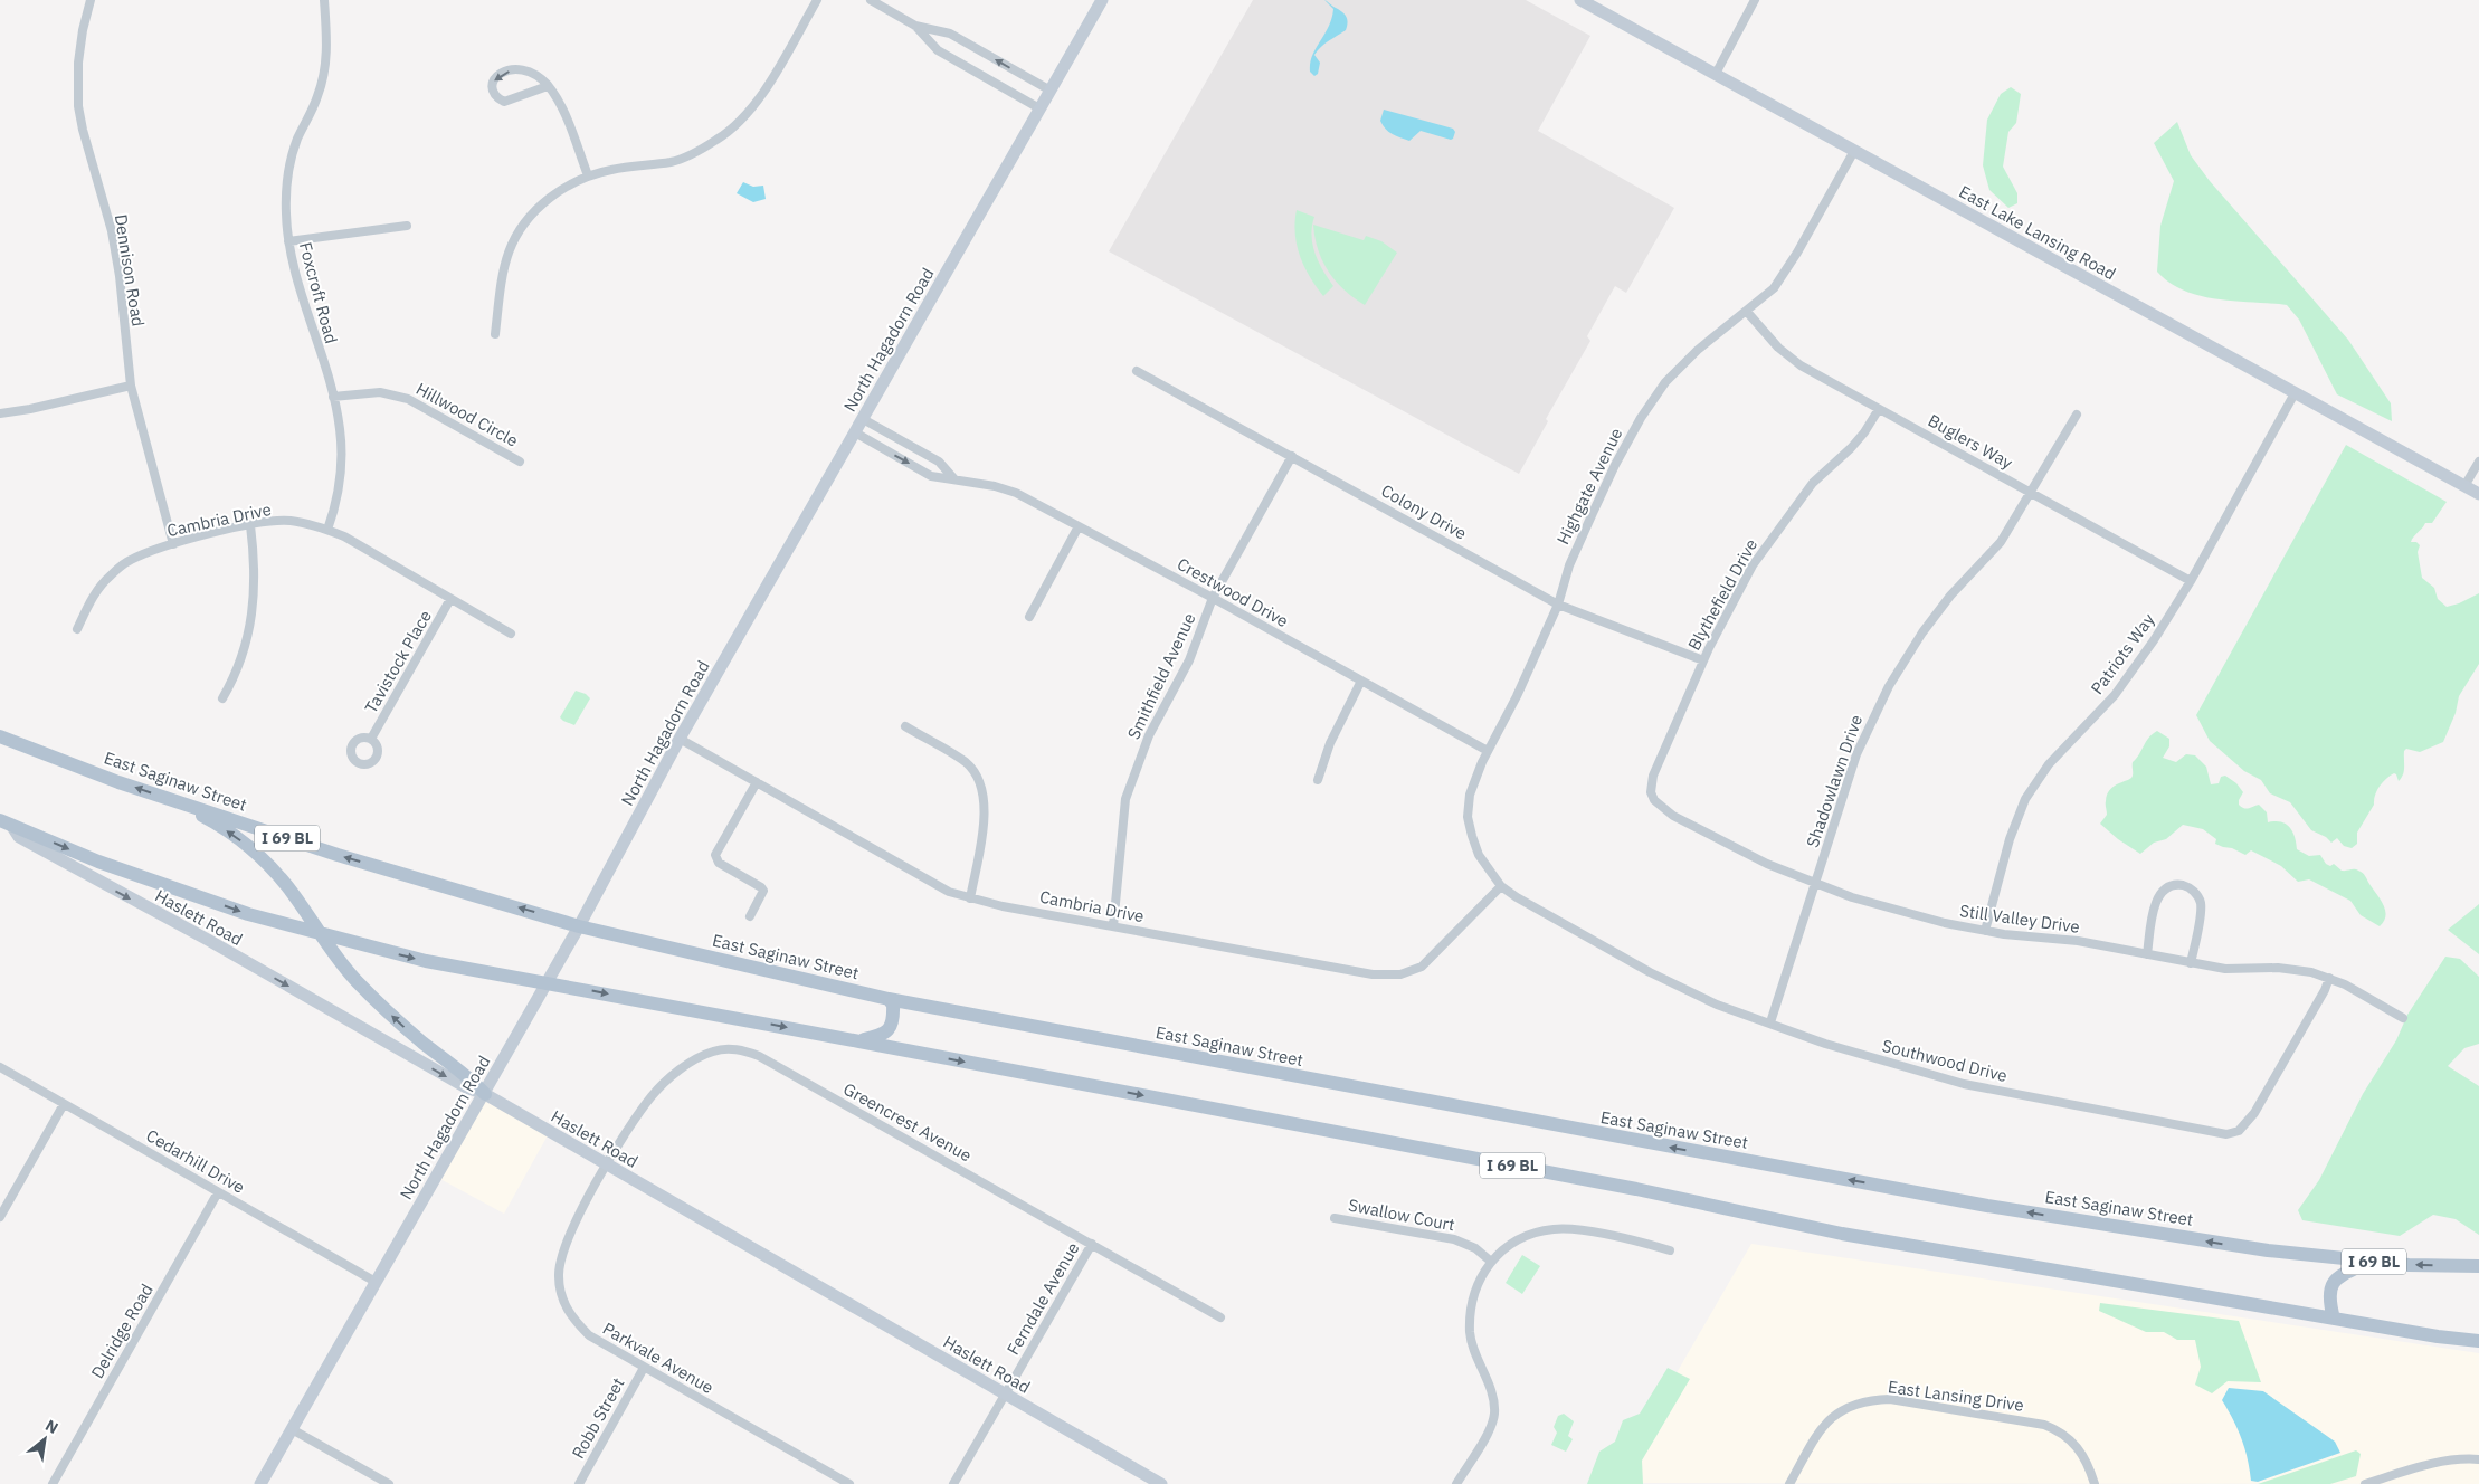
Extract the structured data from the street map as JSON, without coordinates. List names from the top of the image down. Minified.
{"streets":{"main road":["East Lake Lansing Road","North Hagadorn Road","East Saginaw Street","I 69 BL","Haslett Road"],"street":["Dennison Road","Foxcroft Road","Hillwood Circle","Buglers Way","Highgate Avenue","Colony Drive","Cambria Drive","Crestwood Drive","Blythefield Drive","Patriots Way","Tavistock Place","Smithfield Avenue","Shadowlawn Drive","Still Valley Drive","Southwood Drive","Greencrest Avenue","Cedarhill Drive","Swallow Court","Ferndale Avenue","Delridge Road","Parkvale Avenue","East Lansing Drive","Robb Street"]},"crossings":[["East Lake Lansing Road","Highgate Avenue"],["East Lake Lansing Road","Patriots Way"],["Dennison Road","Cambria Drive"],["Foxcroft Road","Hillwood Circle"],["Foxcroft Road","Cambria Drive"],["North Hagadorn Road","Cambria Drive"],["North Hagadorn Road","Crestwood Drive"],["North Hagadorn Road","East Saginaw Street"],["North Hagadorn Road","I 69 BL"],["North Hagadorn Road","Haslett Road"],["North Hagadorn Road","Cedarhill Drive"],["Buglers Way","Highgate Avenue"],["Buglers Way","Blythefield Drive"],["Buglers Way","Patriots Way"],["Buglers Way","Shadowlawn Drive"],["Highgate Avenue","Colony Drive"],["Highgate Avenue","Cambria Drive"],["Highgate Avenue","Crestwood Drive"],["Highgate Avenue","Southwood Drive"],["Colony Drive","Blythefield Drive"],["Colony Drive","Smithfield Avenue"],["Cambria Drive","Tavistock Place"],["Cambria Drive","Smithfield Avenue"],["Cambria Drive","Southwood Drive"],["Crestwood Drive","Smithfield Avenue"],["Blythefield Drive","Still Valley Drive"],["Patriots Way","Still Valley Drive"],["Shadowlawn Drive","Still Valley Drive"],["Shadowlawn Drive","Southwood Drive"],["I 69 BL","Haslett Road"],["Haslett Road","Greencrest Avenue"],["Haslett Road","Ferndale Avenue"],["Haslett Road","Parkvale Avenue"],["Still Valley Drive","Southwood Drive"],["Greencrest Avenue","Ferndale Avenue"],["Greencrest Avenue","Parkvale Avenue"],["Cedarhill Drive","Delridge Road"],["Parkvale Avenue","Robb Street"]],"north":"top right"}
